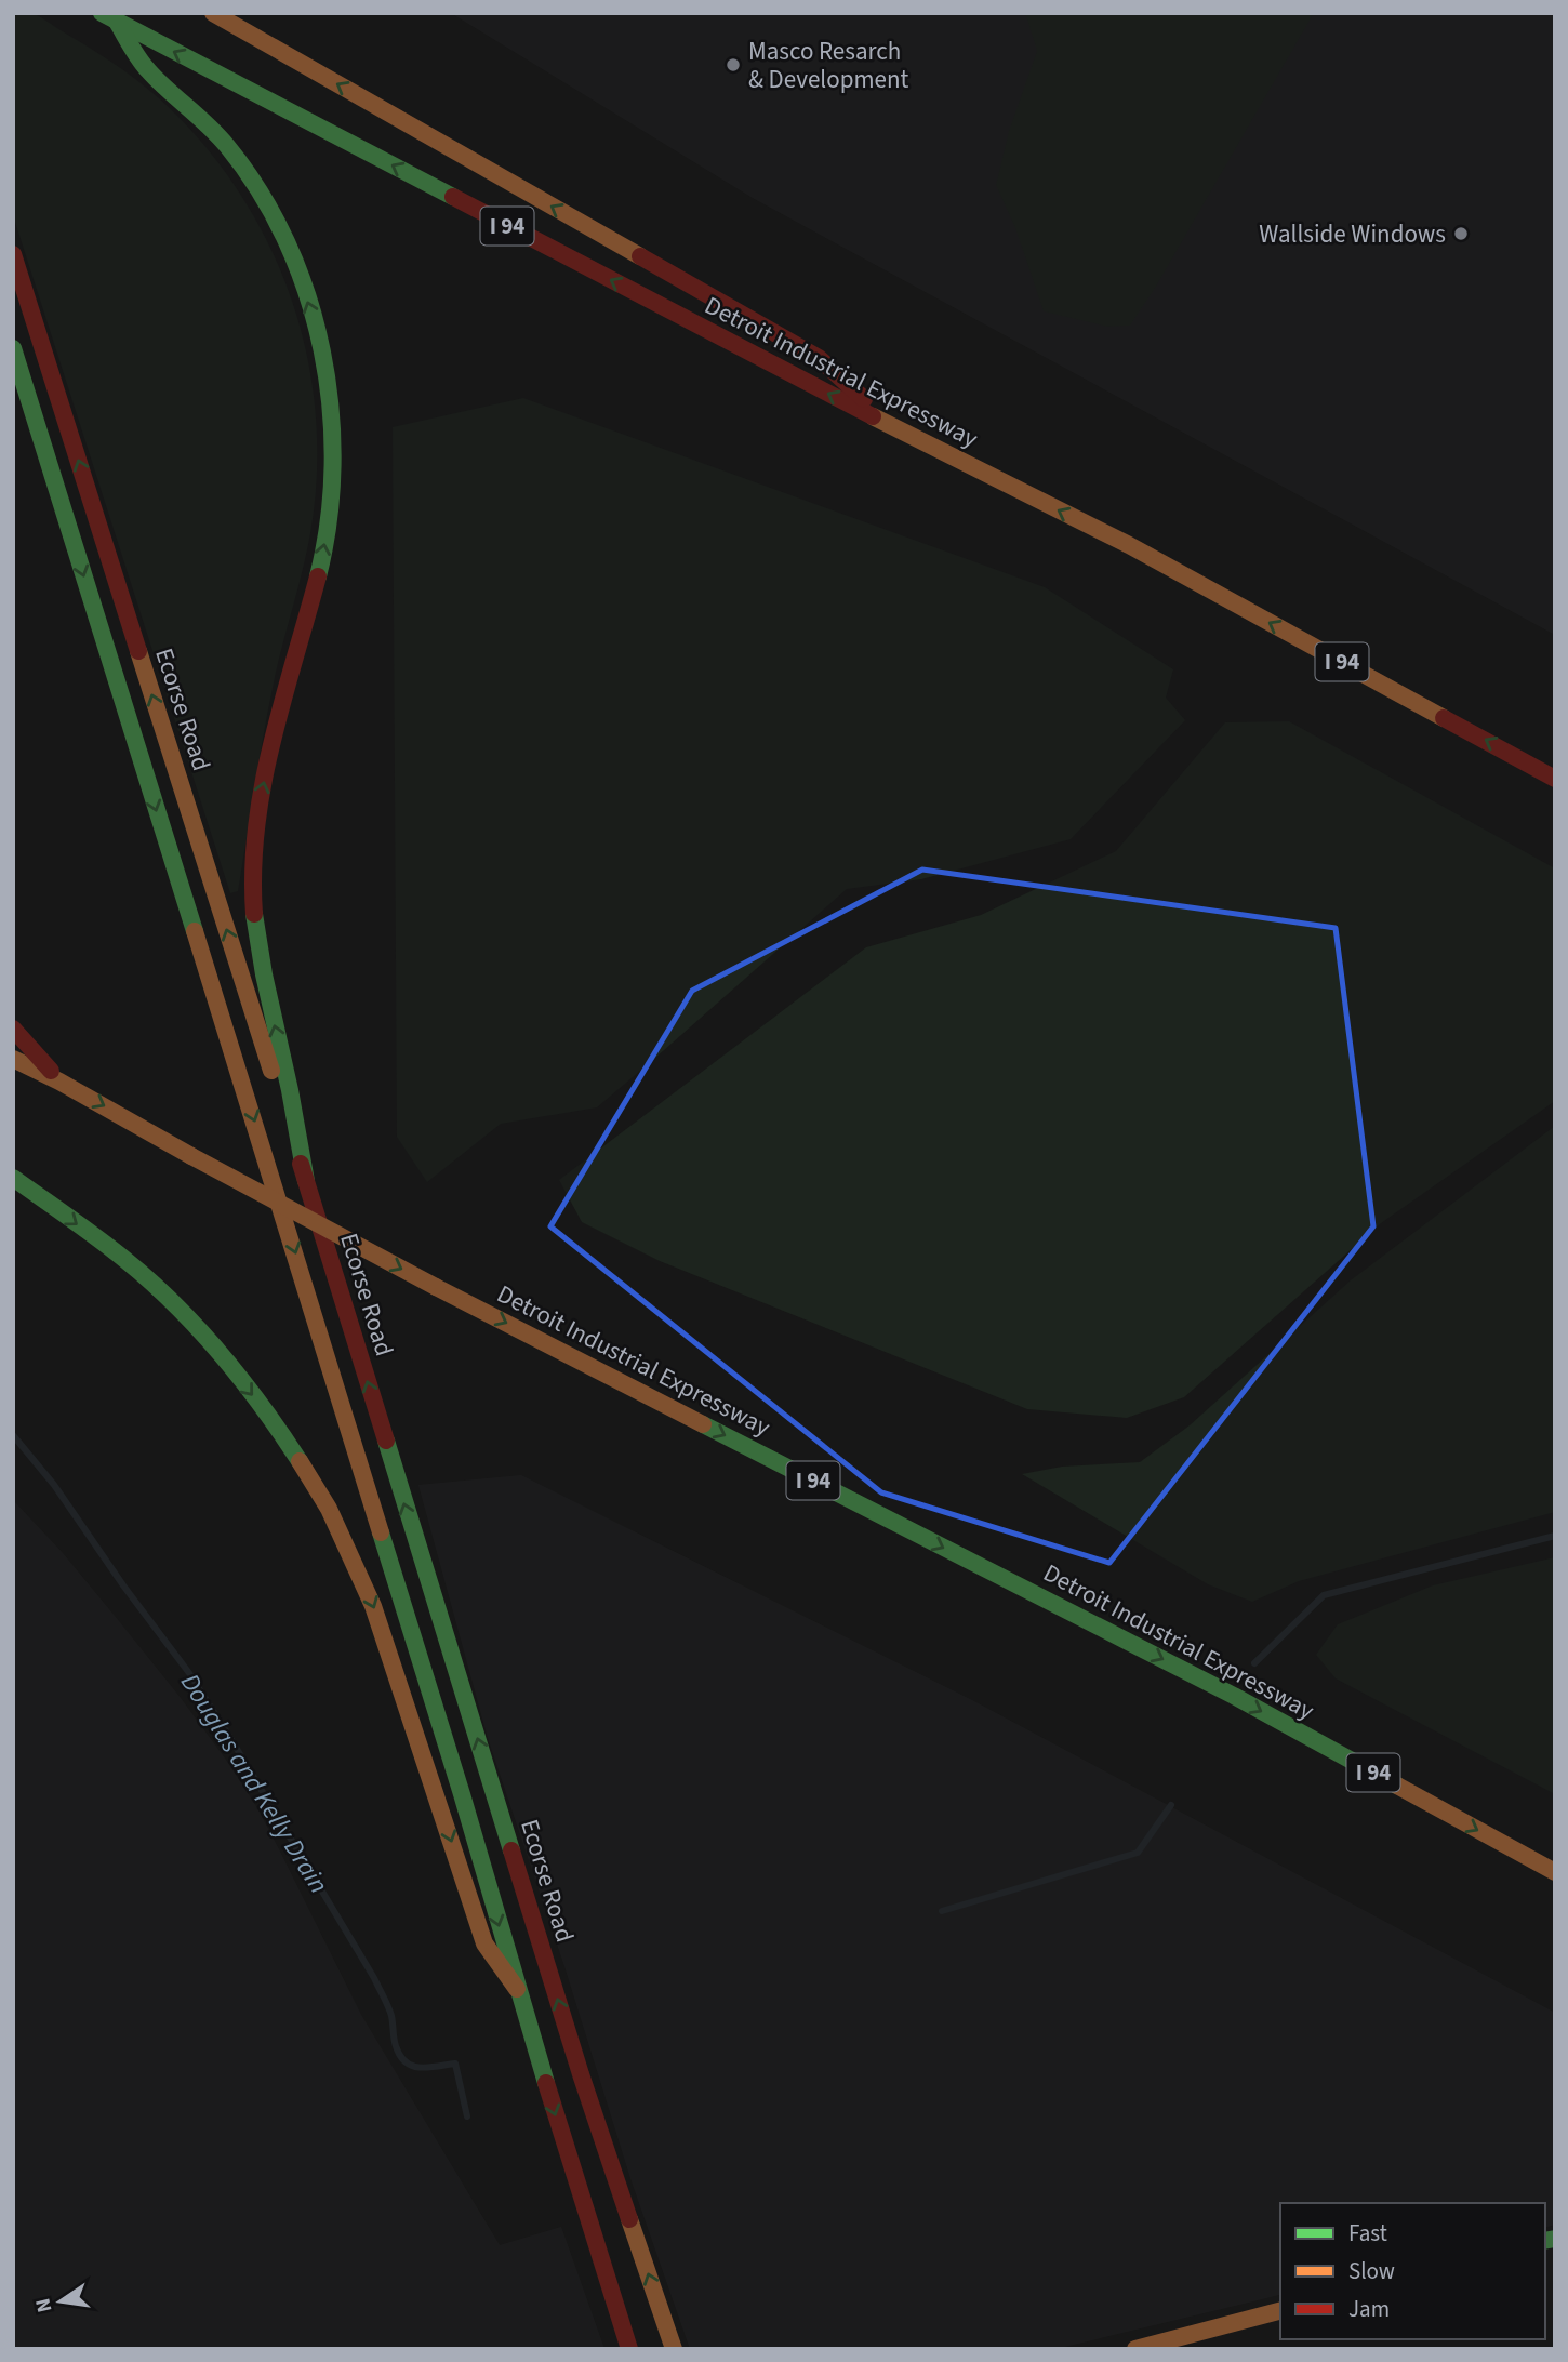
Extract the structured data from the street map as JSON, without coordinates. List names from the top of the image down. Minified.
{"streets":{"main road":["I 94","Detroit Industrial Expressway","Ecorse Road"]},"water":["Douglas and Kelly Drain"],"places":["Masco Resarch & Development","Wallside Windows"],"legend":["Fast","Slow","Jam"],"north":"left"}
